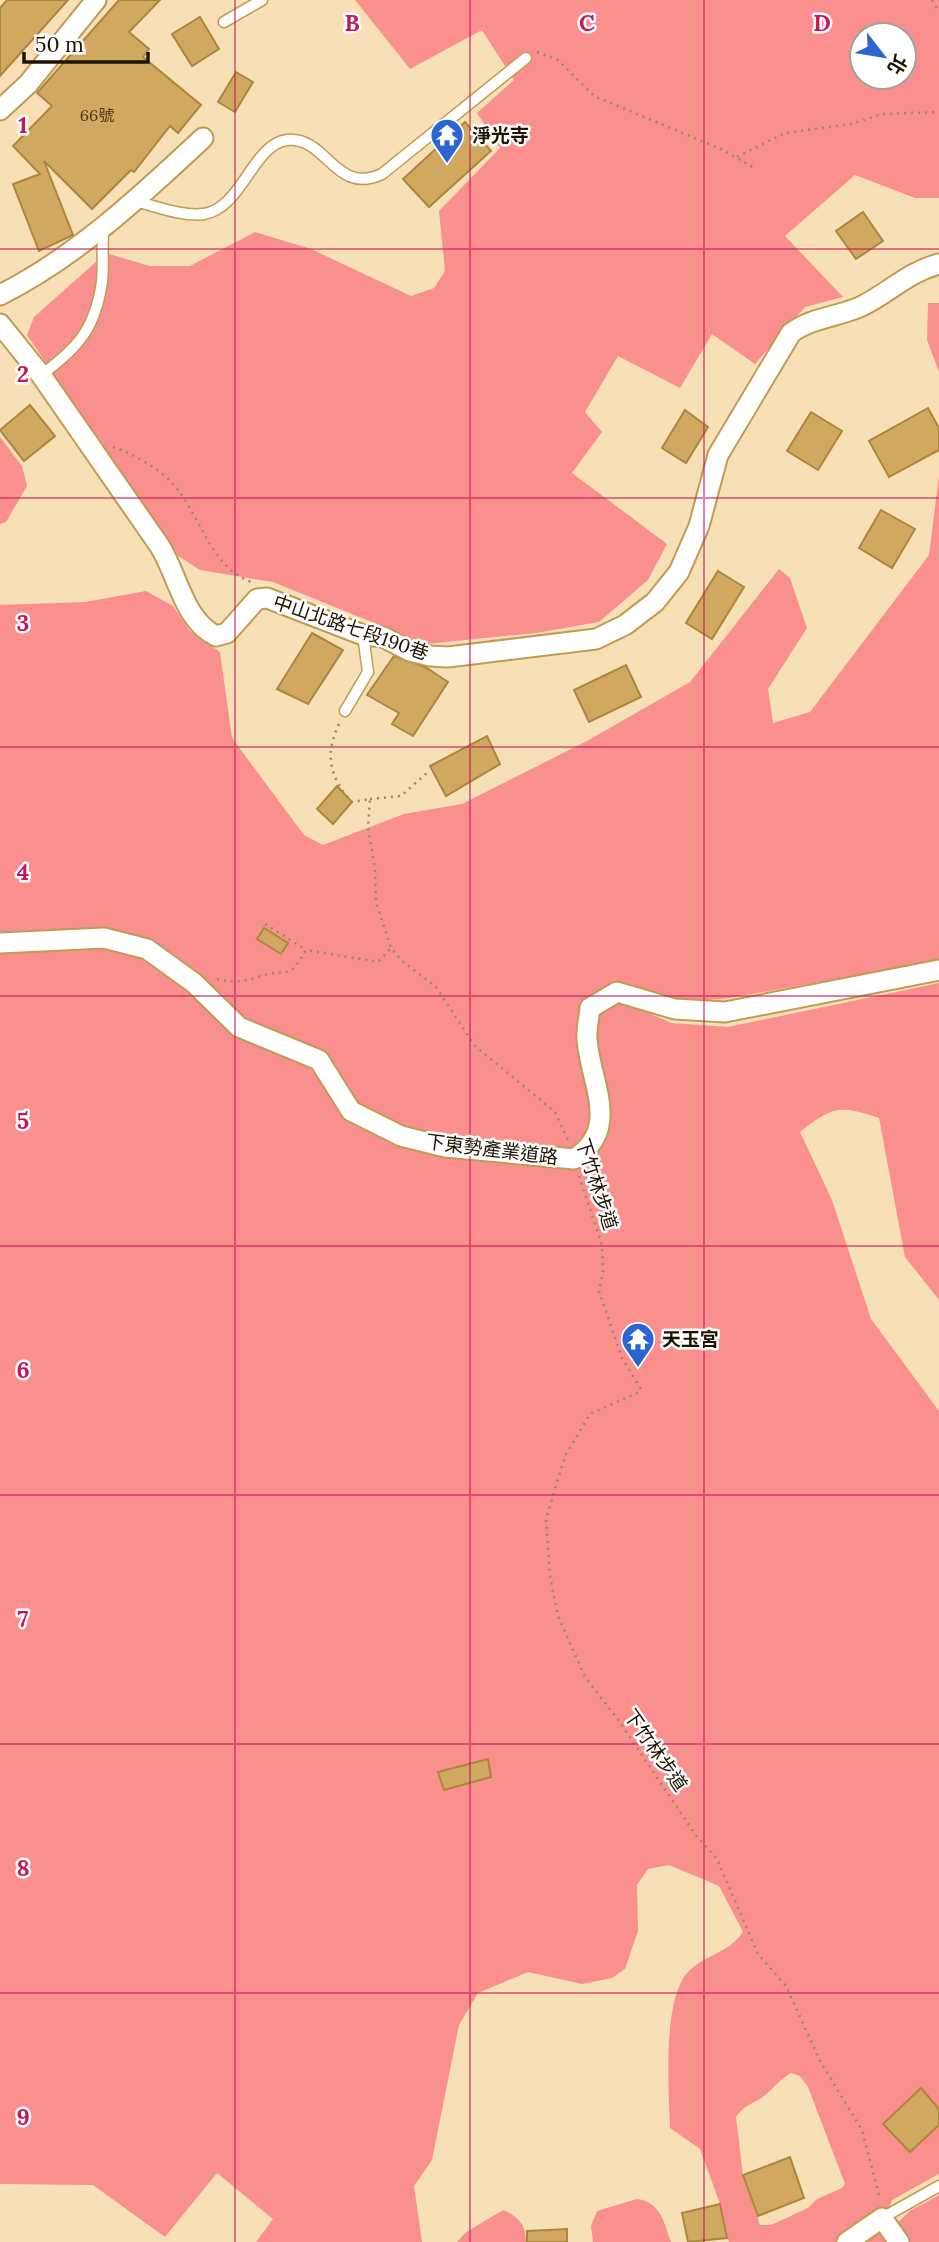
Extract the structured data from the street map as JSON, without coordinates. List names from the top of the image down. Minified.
{"streets":{"street":["中山北路七段190巷","下東勢產業道路"],"path":["下竹林步道"]},"crossings":[["下東勢產業道路","下竹林步道"]],"places":{"temple":["淨光寺","天玉宮"]},"house_numbers":["66號"],"scale_bar":"50 m","north":"bottom right","grid":{"columns":["B","C","D"],"rows":["1","2","3","4","5","6","7","8","9"]}}
